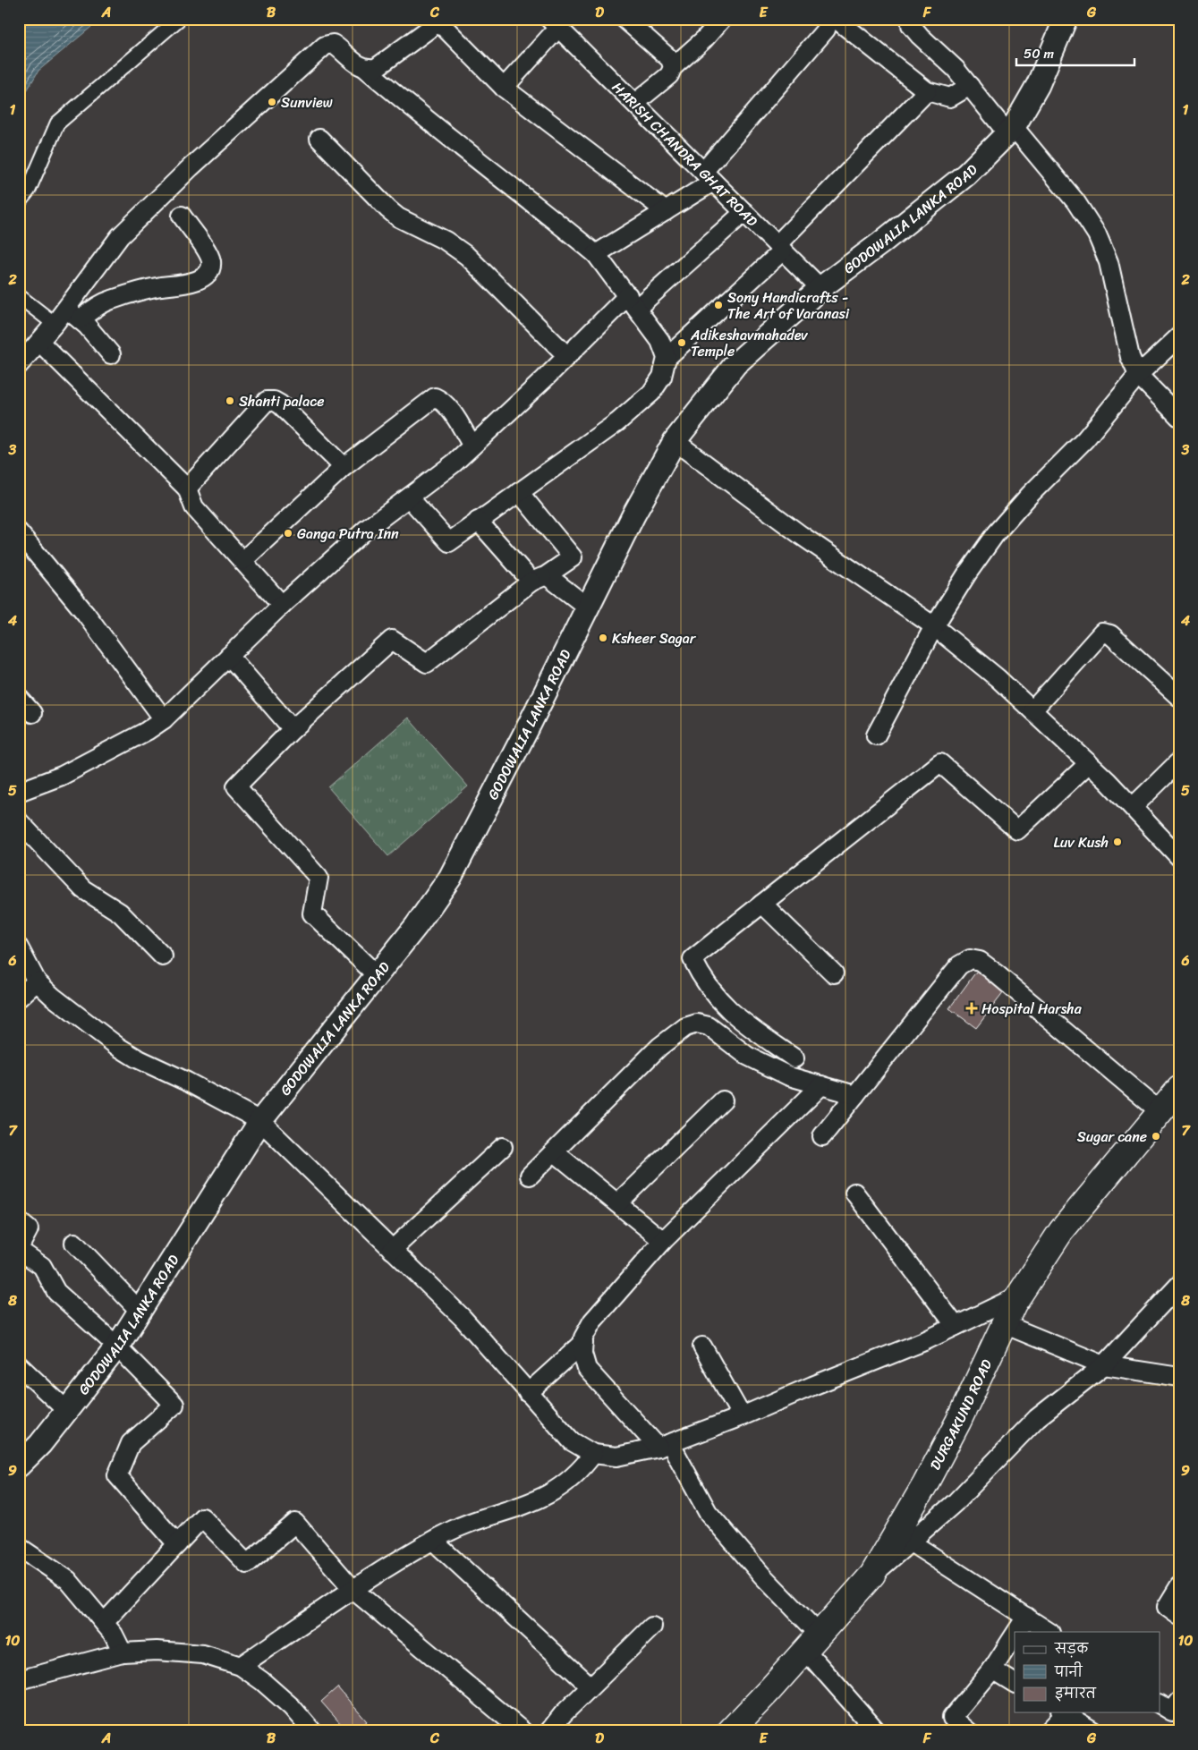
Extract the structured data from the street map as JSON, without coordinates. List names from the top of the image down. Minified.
{"streets":{"main road":["DURGAKUND ROAD"],"street":["HARISH CHANDRA GHAT ROAD","GODOWALIA LANKA ROAD"]},"crossings":[["HARISH CHANDRA GHAT ROAD","GODOWALIA LANKA ROAD"]],"places":{"other":["Sunview","Sony Handicrafts - The Art of Varanasi","Adikeshavmahadev Temple","Shanti palace","Ganga Putra Inn","Ksheer Sagar","Luv Kush","Sugar cane"],"health":["Hospital Harsha"]},"legend":["सड़क","पानी","इमारत"],"scale_bar":"50 m","grid":{"columns":["A","B","C","D","E","F","G"],"rows":["1","2","3","4","5","6","7","8","9","10"]}}
